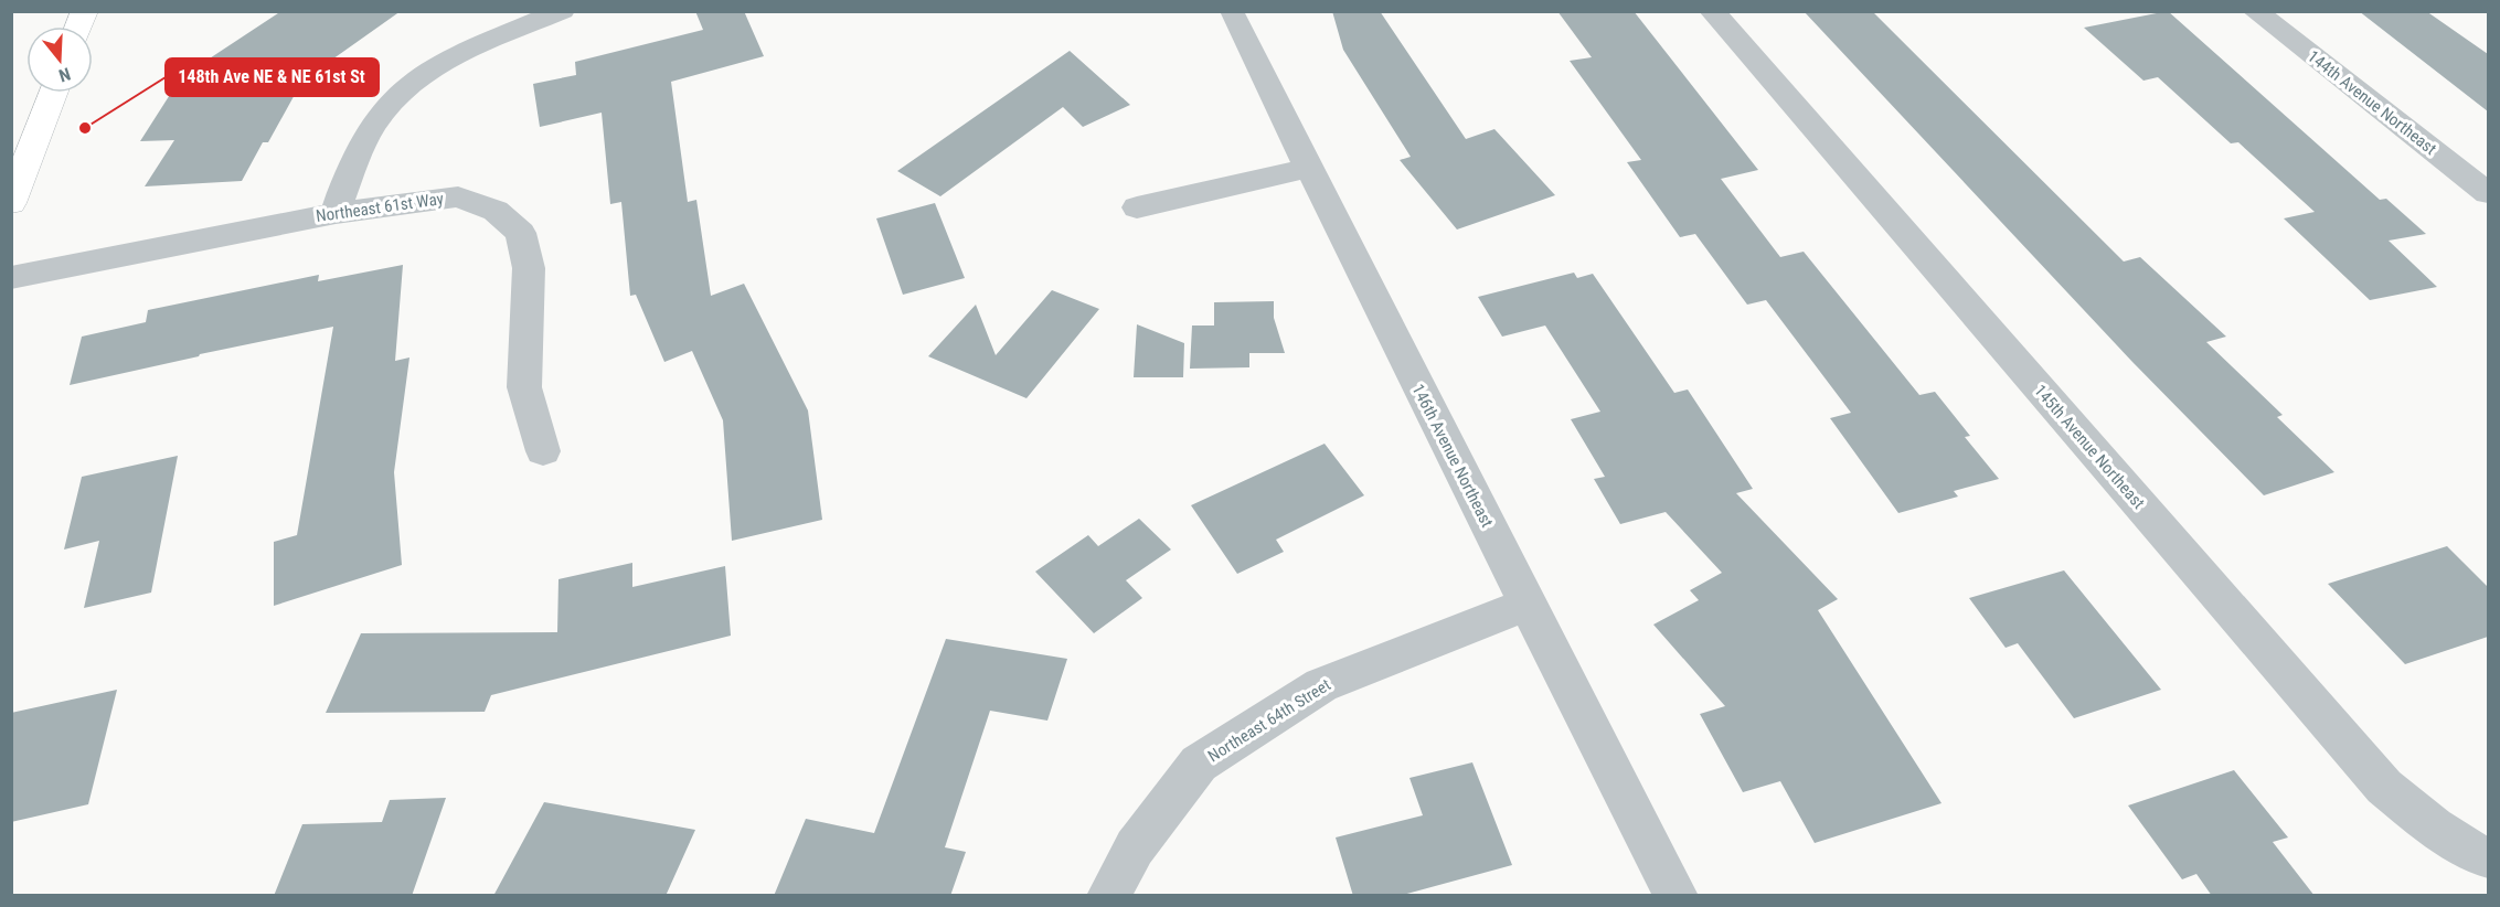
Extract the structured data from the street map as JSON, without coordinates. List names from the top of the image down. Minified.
{"streets":{"street":["144th Avenue Northeast","Northeast 61st Way","145th Avenue Northeast","146th Avenue Northeast","Northeast 64th Street"]},"crossings":[["146th Avenue Northeast","Northeast 64th Street"]],"places":["148th Ave NE & NE 61st St"],"north":"bottom"}
